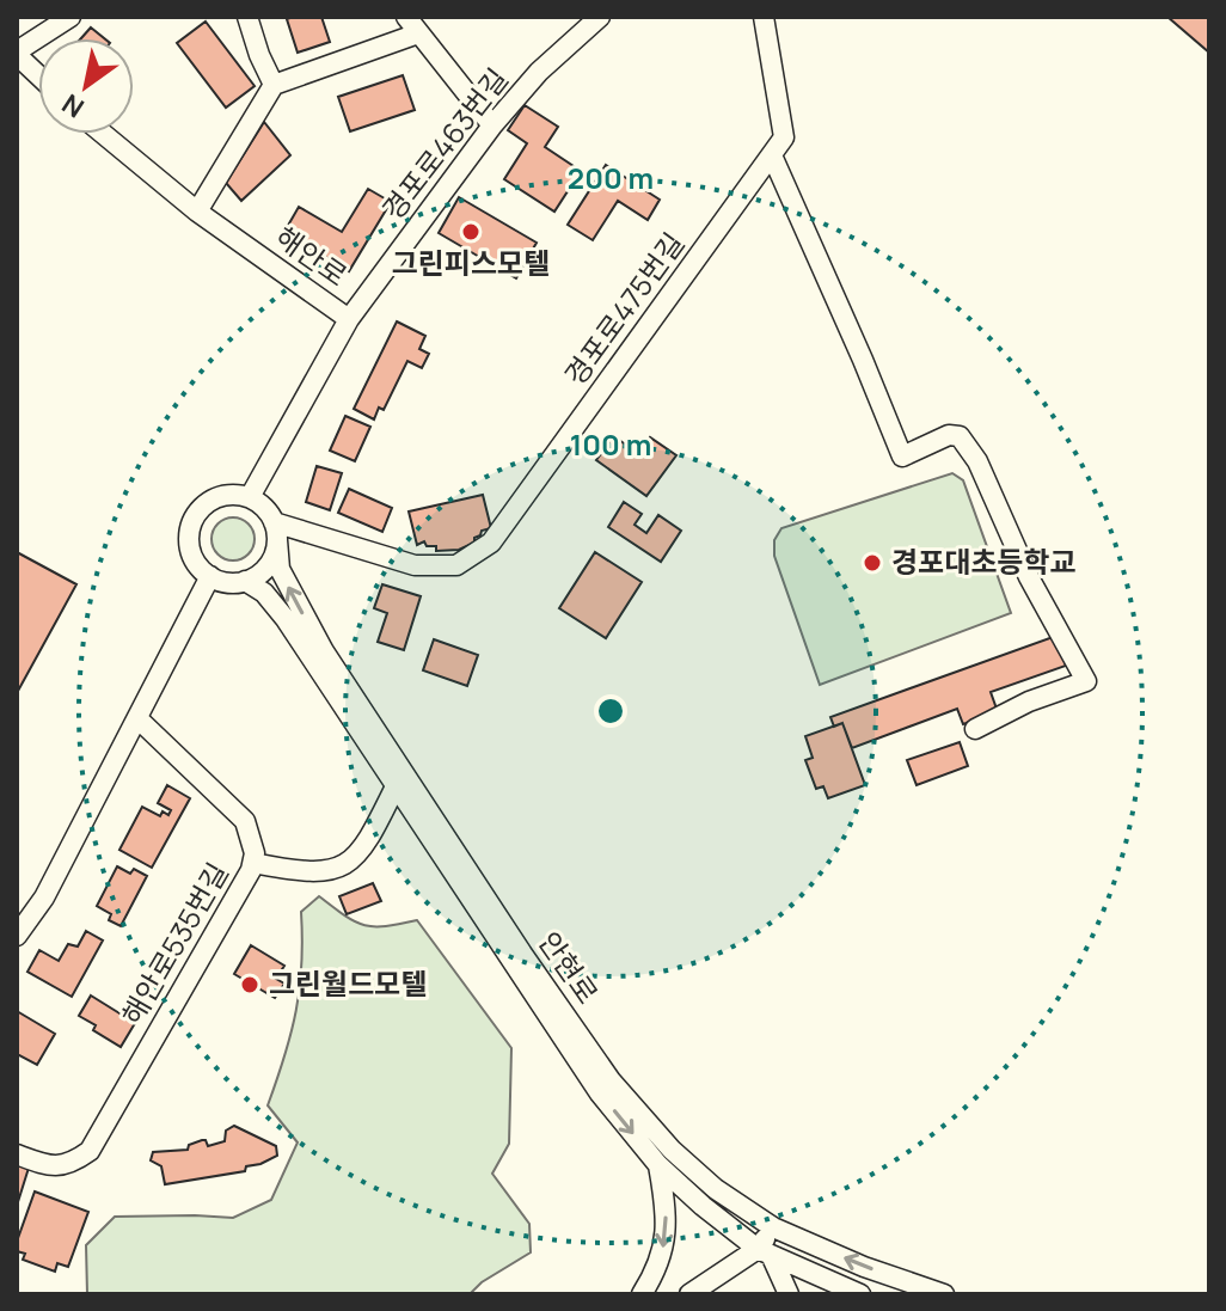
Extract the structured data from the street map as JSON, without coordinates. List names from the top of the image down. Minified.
{"streets":{"street":["경포로463번길","해안로","경포로475번길","해안로535번길","안현로"]},"crossings":[["경포로463번길","해안로"],["해안로","경포로475번길"],["해안로","안현로"],["경포로475번길","안현로"]],"places":["그린피스모텔","경포대초등학교","그린월드모텔"],"north":"bottom left","rings":["200 m","100 m"]}
